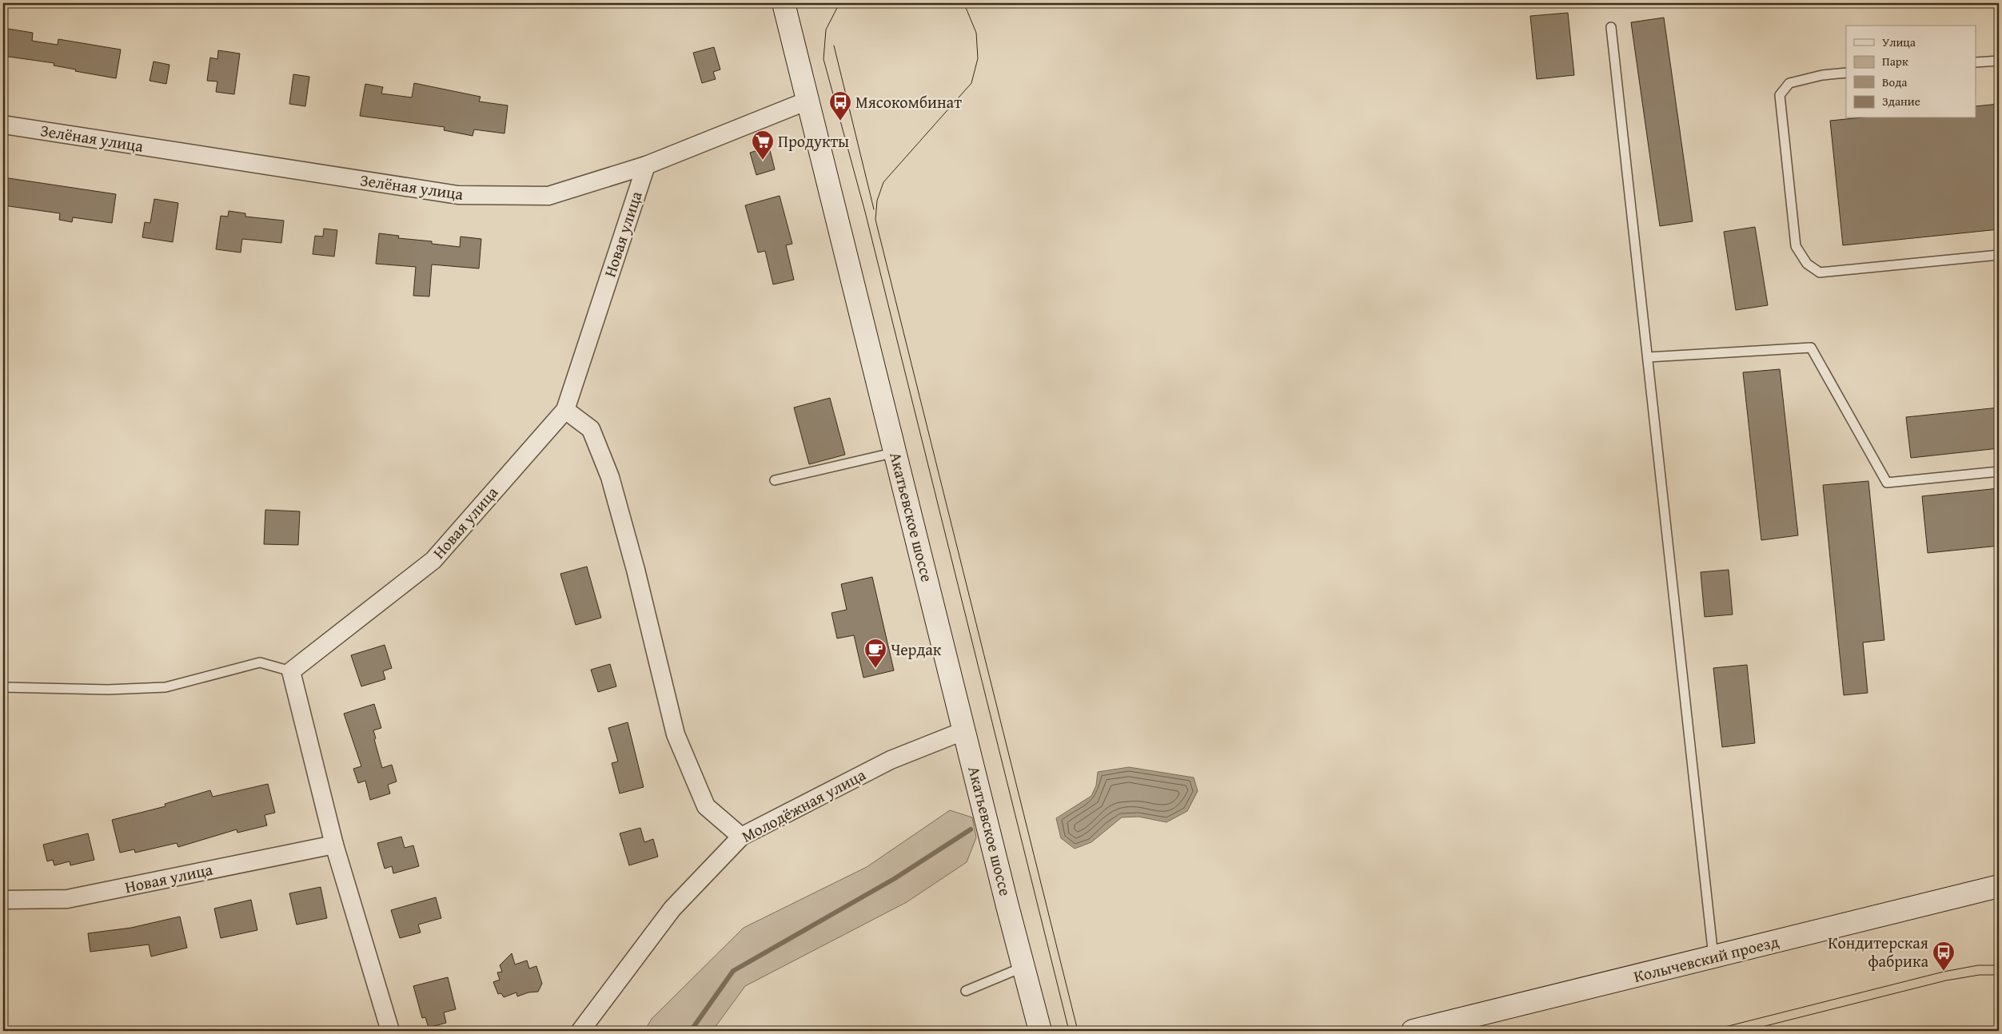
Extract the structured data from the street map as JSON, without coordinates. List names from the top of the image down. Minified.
{"streets":{"main road":["Акатьевское шоссе","Колычевский проезд"],"street":["Зелёная улица","Новая улица","Молодёжная улица"]},"crossings":[["Зелёная улица","Новая улица"],["Зелёная улица","Акатьевское шоссе"],["Акатьевское шоссе","Молодёжная улица"]],"places":{"bus stop":["Мясокомбинат","Кондитерская фабрика"],"supermarket":["Продукты"],"cafe":["Чердак"]},"legend":["Улица","Парк","Вода","Здание"]}
